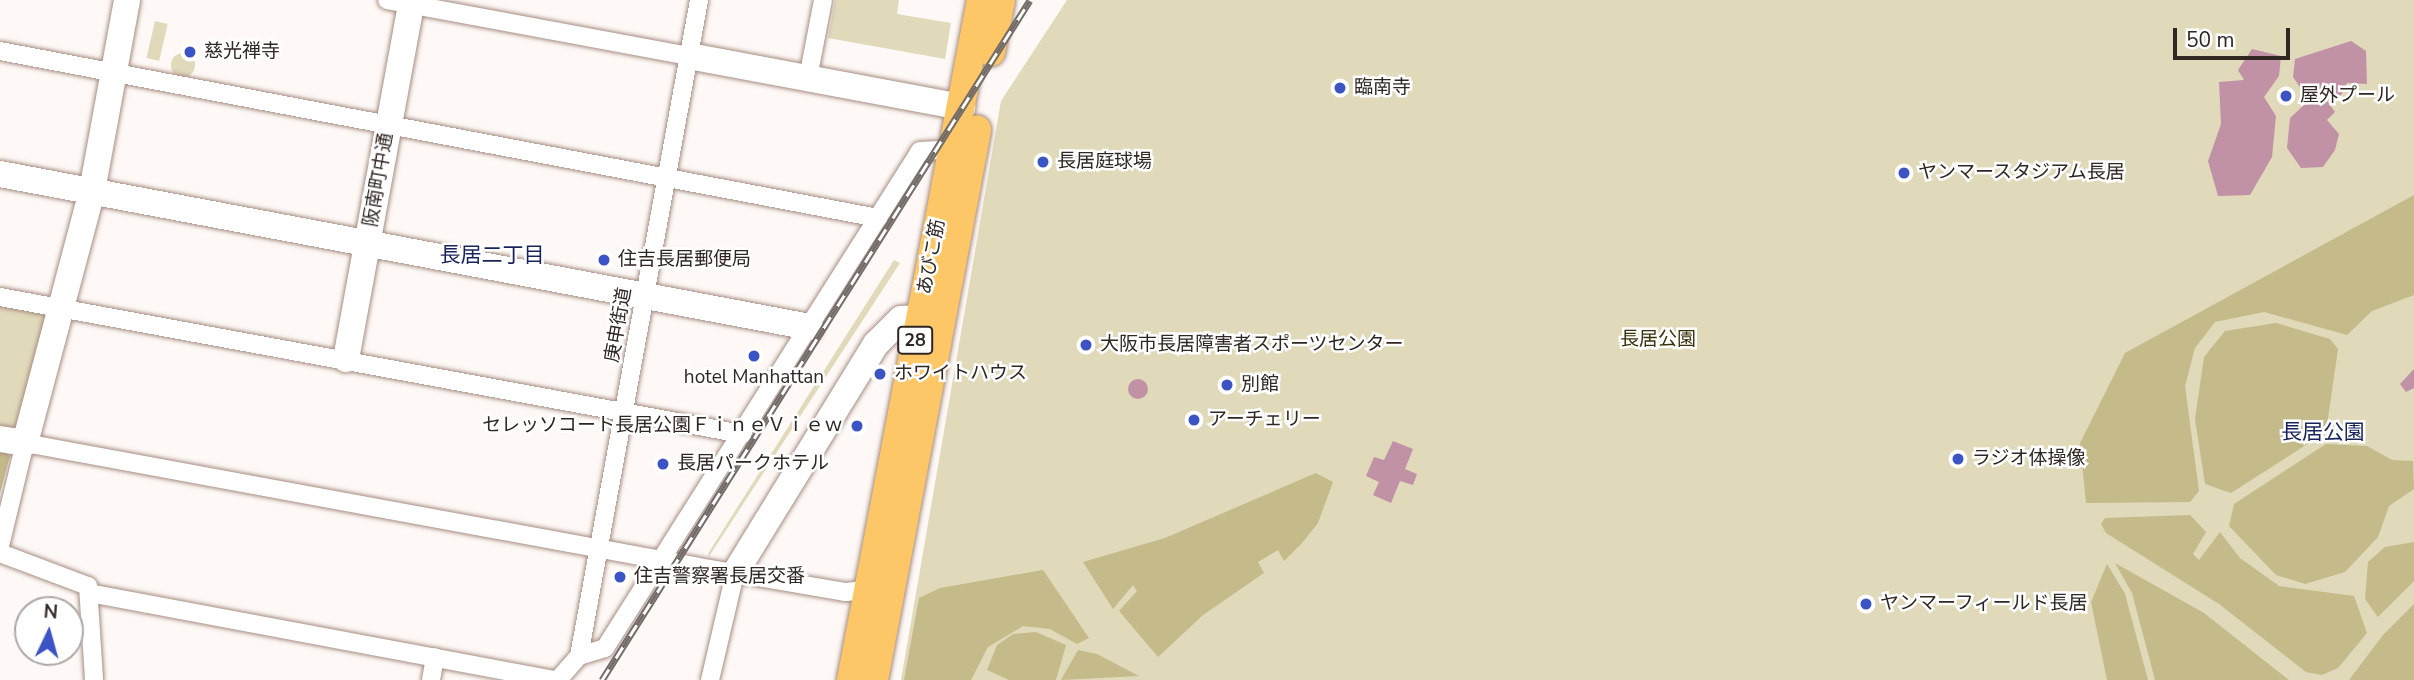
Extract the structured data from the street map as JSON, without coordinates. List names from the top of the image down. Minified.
{"streets":{"main road":["あびこ筋","28"],"street":["阪南町中通","庚申街道"]},"districts":["長居二丁目","長居公園"],"parks":["長居公園"],"places":["慈光禅寺","臨南寺","屋外プール","長居庭球場","ヤンマースタジアム長居","住吉長居郵便局","大阪市長居障害者スポーツセンター","hotel Manhattan","ホワイトハウス","別館","アーチェリー","セレッソコート長居公園ＦｉｎｅＶｉｅｗ","ラジオ体操像","長居パークホテル","住吉警察署長居交番","ヤンマーフィールド長居"],"scale_bar":"50 m","north":"top"}
